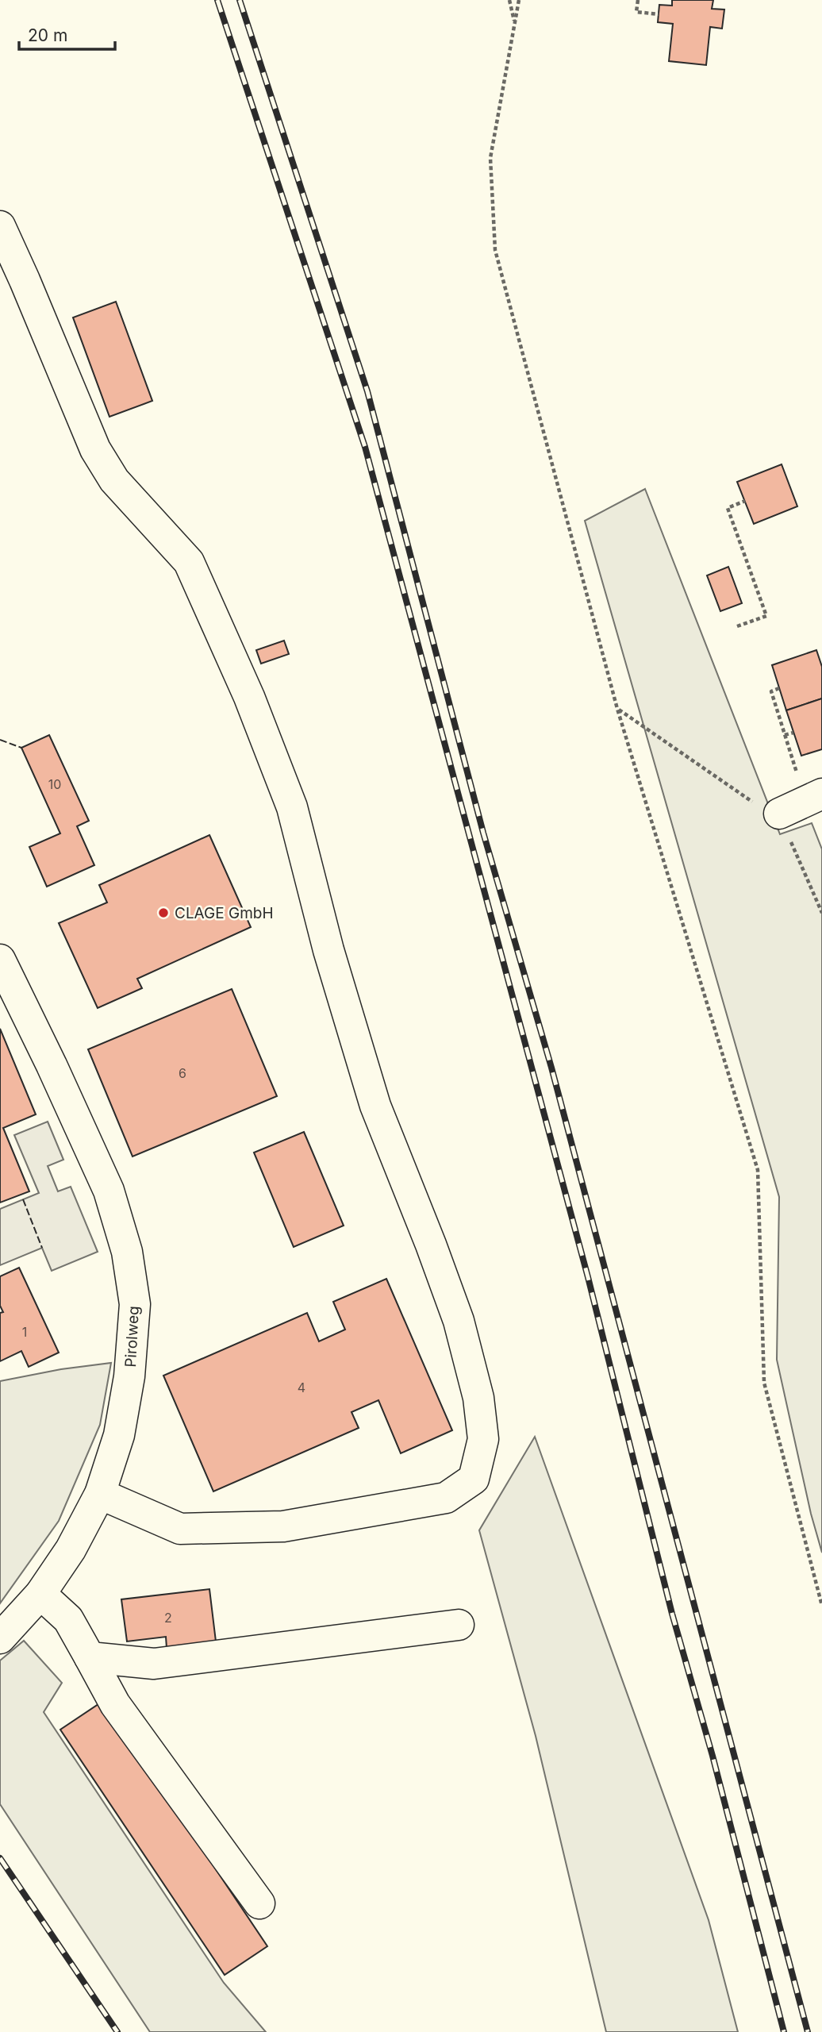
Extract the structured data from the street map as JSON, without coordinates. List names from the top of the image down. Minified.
{"streets":{"street":["Pirolweg"]},"places":["CLAGE GmbH"],"house_numbers":["10","6","1","4","2"],"scale_bar":"20 m"}
